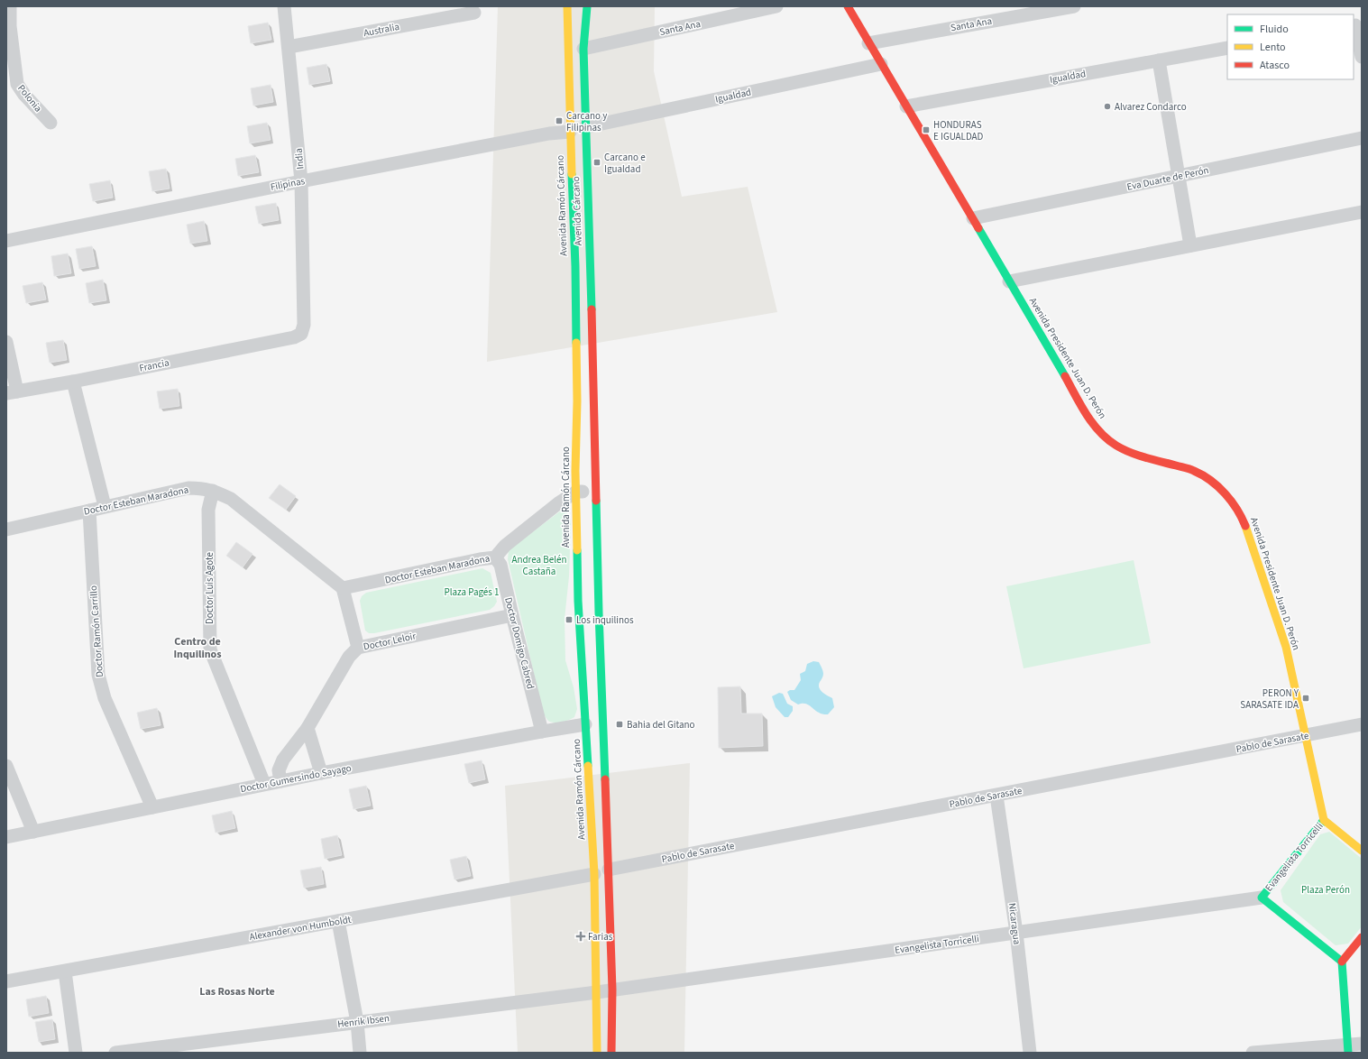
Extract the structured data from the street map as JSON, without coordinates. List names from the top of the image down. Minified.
{"streets":{"main road":["Avenida Ramón Cárcano","Avenida Cárcano","Avenida Presidente Juan D. Perón","Evangelista Torricelli"],"street":["Santa Ana","Australia","Igualdad","Polonia","India","Eva Duarte de Perón","Filipinas","Francia","Doctor Esteban Maradona","Doctor Luis Agote","Doctor Ramón Carrillo","Doctor Leloir","Doctor Domigo Cabred","Pablo de Sarasate","Doctor Gumersindo Sayago","Nicaragua","Alexander von Humboldt","Henrik Ibsen"]},"crossings":[["Santa Ana","Avenida Cárcano"],["Santa Ana","Avenida Presidente Juan D. Perón"],["Australia","India"],["Igualdad","Avenida Cárcano"],["Igualdad","Avenida Presidente Juan D. Perón"],["India","Filipinas"],["India","Francia"],["Eva Duarte de Perón","Avenida Presidente Juan D. Perón"],["Filipinas","Avenida Ramón Cárcano"],["Avenida Ramón Cárcano","Doctor Esteban Maradona"],["Avenida Ramón Cárcano","Doctor Gumersindo Sayago"],["Avenida Ramón Cárcano","Alexander von Humboldt"],["Avenida Ramón Cárcano","Henrik Ibsen"],["Avenida Presidente Juan D. Perón","Pablo de Sarasate"],["Avenida Presidente Juan D. Perón","Evangelista Torricelli"],["Doctor Esteban Maradona","Doctor Luis Agote"],["Doctor Esteban Maradona","Doctor Ramón Carrillo"],["Doctor Esteban Maradona","Doctor Domigo Cabred"],["Doctor Luis Agote","Doctor Gumersindo Sayago"],["Doctor Ramón Carrillo","Doctor Gumersindo Sayago"],["Doctor Leloir","Doctor Domigo Cabred"],["Doctor Leloir","Doctor Gumersindo Sayago"],["Doctor Domigo Cabred","Doctor Gumersindo Sayago"],["Pablo de Sarasate","Nicaragua"],["Evangelista Torricelli","Nicaragua"],["Evangelista Torricelli","Henrik Ibsen"]],"districts":["Centro de Inquilinos","Las Rosas Norte"],"parks":["Andrea Belén Castaña","Plaza Pagés 1","Plaza Perón"],"places":{"other":["Alvarez Condarco"],"transit":["Carcano y Filipinas","HONDURAS E IGUALDAD","Carcano e Igualdad","Los inquilinos","PERON Y SARASATE IDA","Bahia del Gitano"],"health":["Farias"]},"legend":["Fluido","Lento","Atasco"]}
